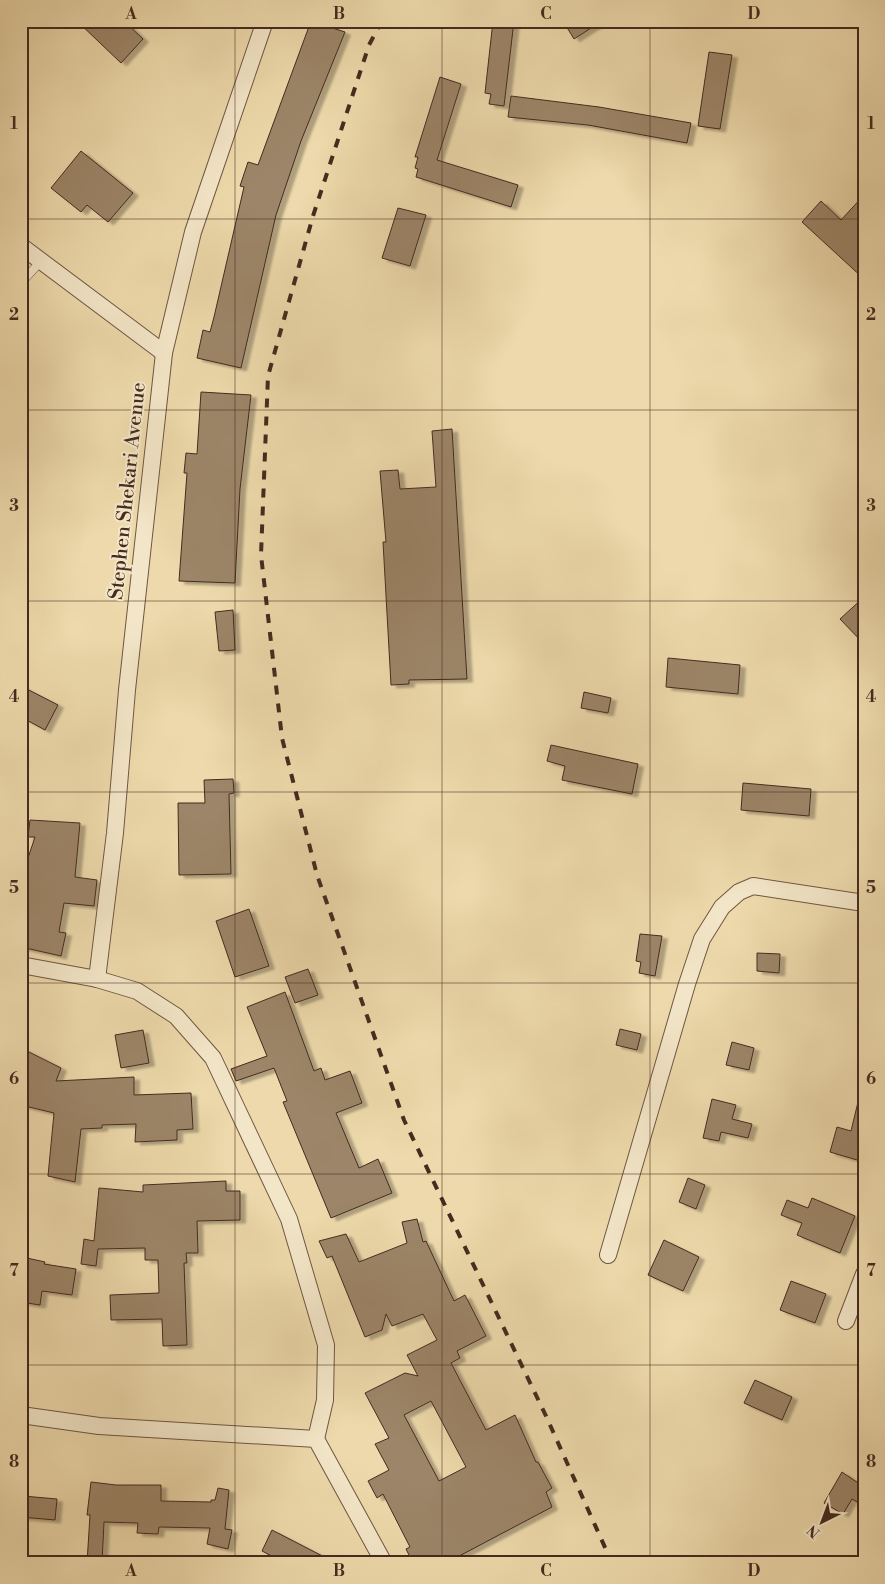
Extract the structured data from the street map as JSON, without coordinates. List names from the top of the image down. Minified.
{"streets":{"street":["Stephen Shekari Avenue"]},"north":"bottom left","grid":{"columns":["A","B","C","D"],"rows":["1","2","3","4","5","6","7","8"]}}
